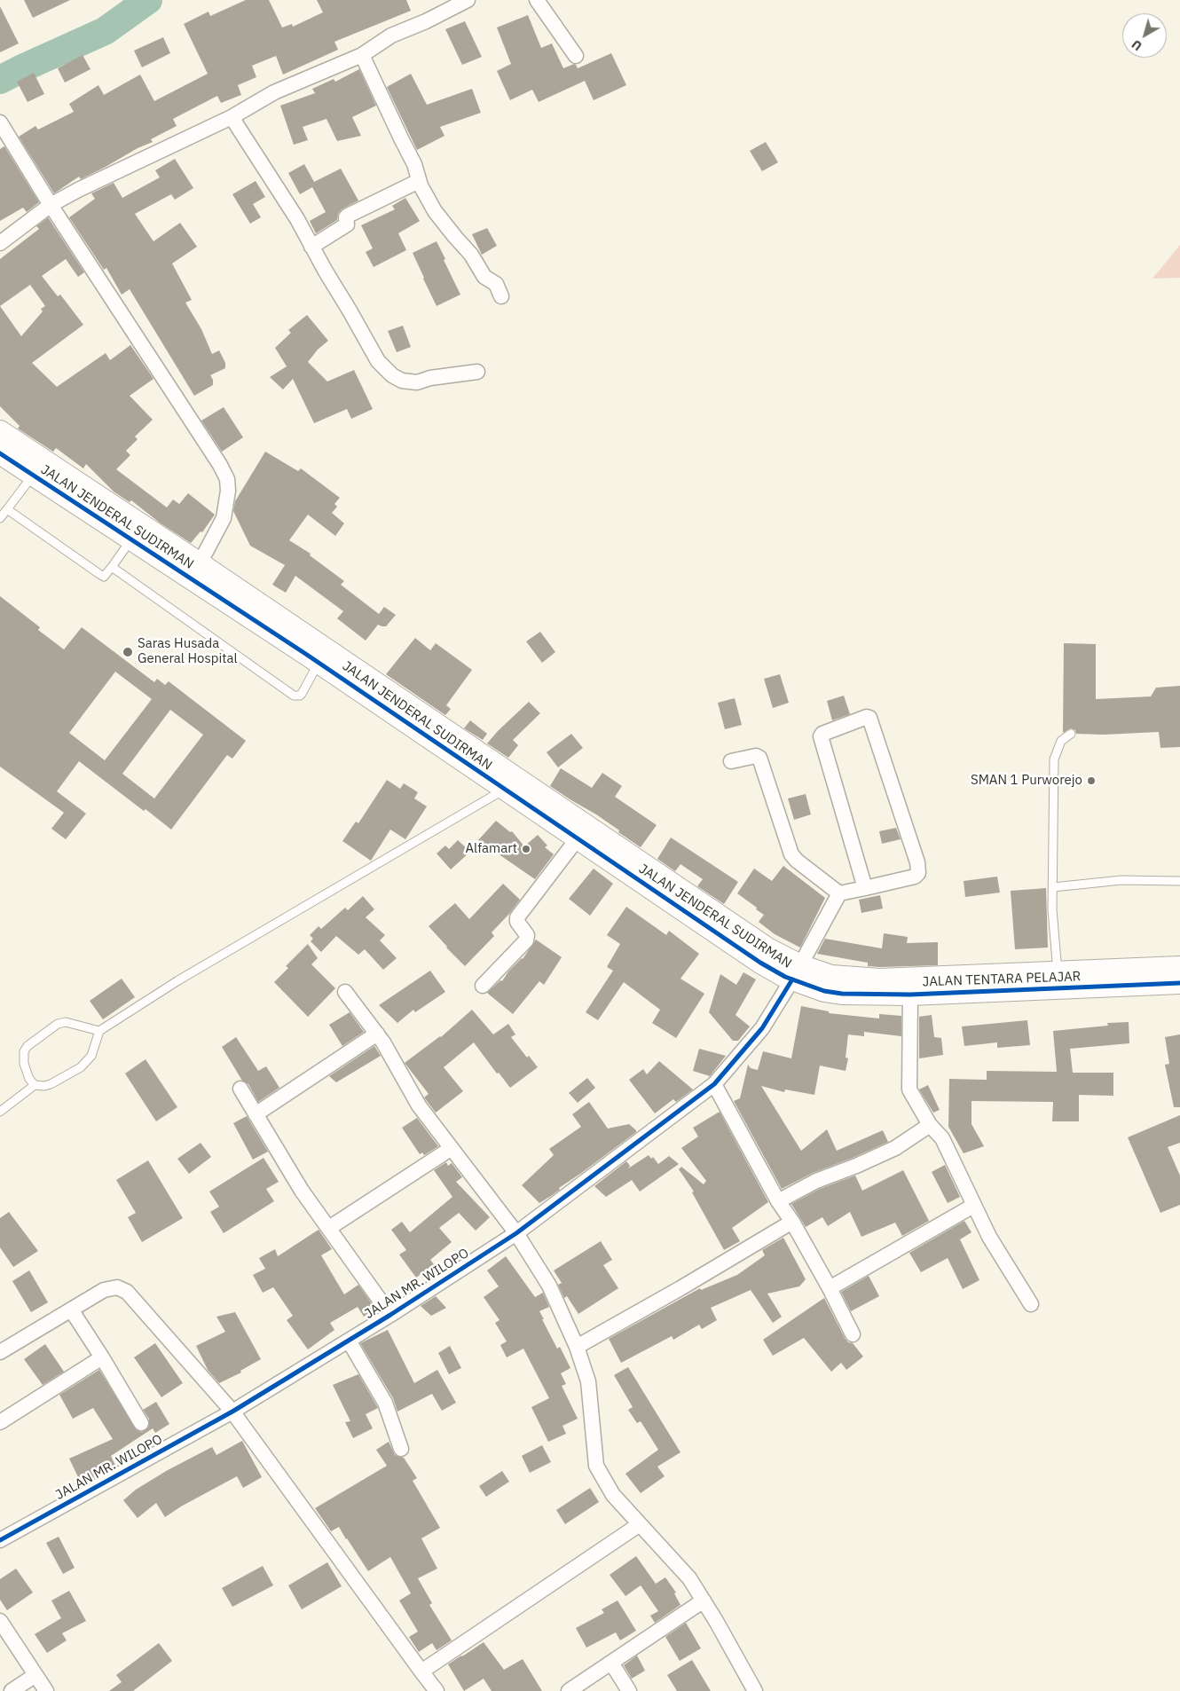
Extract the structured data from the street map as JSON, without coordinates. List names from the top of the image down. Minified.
{"streets":{"main road":["JALAN JENDERAL SUDIRMAN","JALAN TENTARA PELAJAR"],"street":["JALAN MR. WILOPO"]},"crossings":[["JALAN JENDERAL SUDIRMAN","JALAN TENTARA PELAJAR"],["JALAN JENDERAL SUDIRMAN","JALAN MR. WILOPO"]],"places":["Saras Husada General Hospital","SMAN 1 Purworejo","Alfamart"],"north":"bottom left"}
